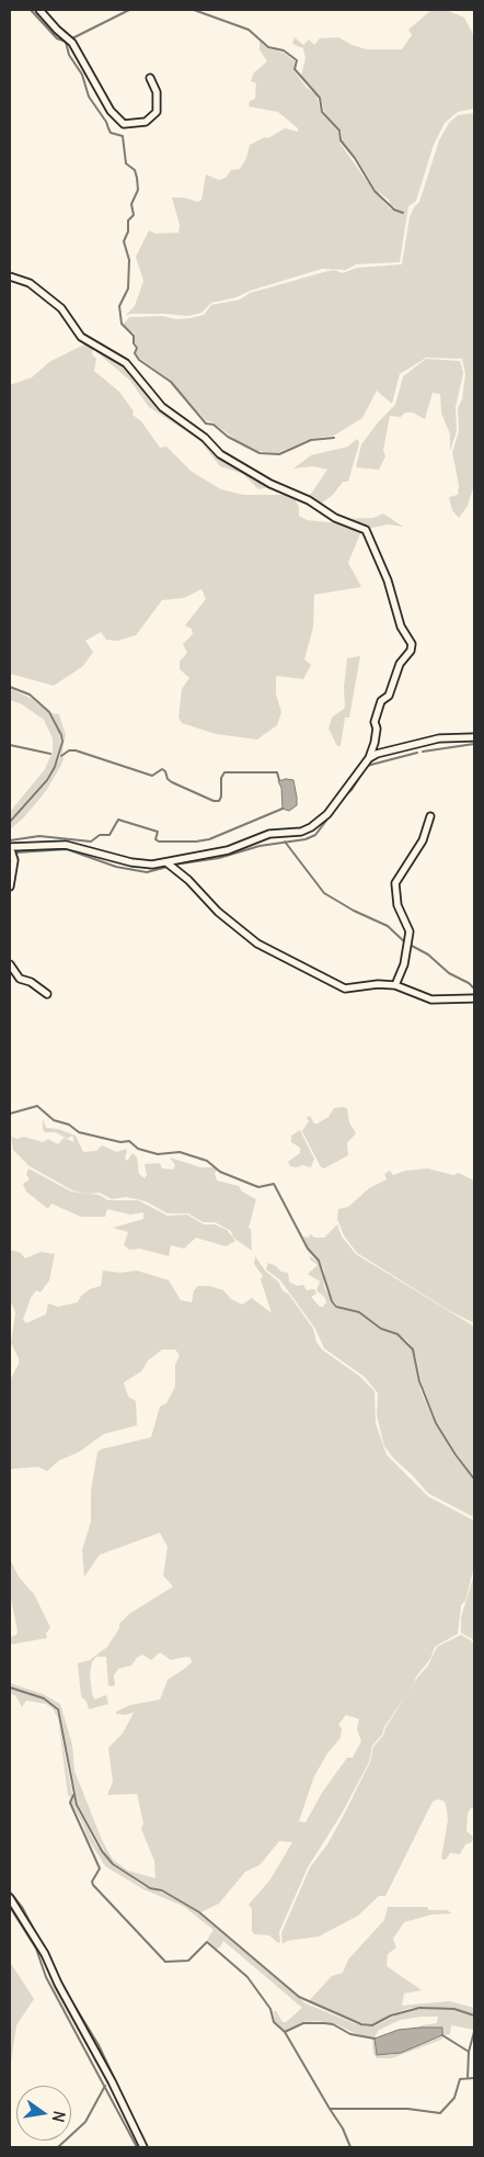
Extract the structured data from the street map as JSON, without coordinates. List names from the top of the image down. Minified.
{"north":"right"}
